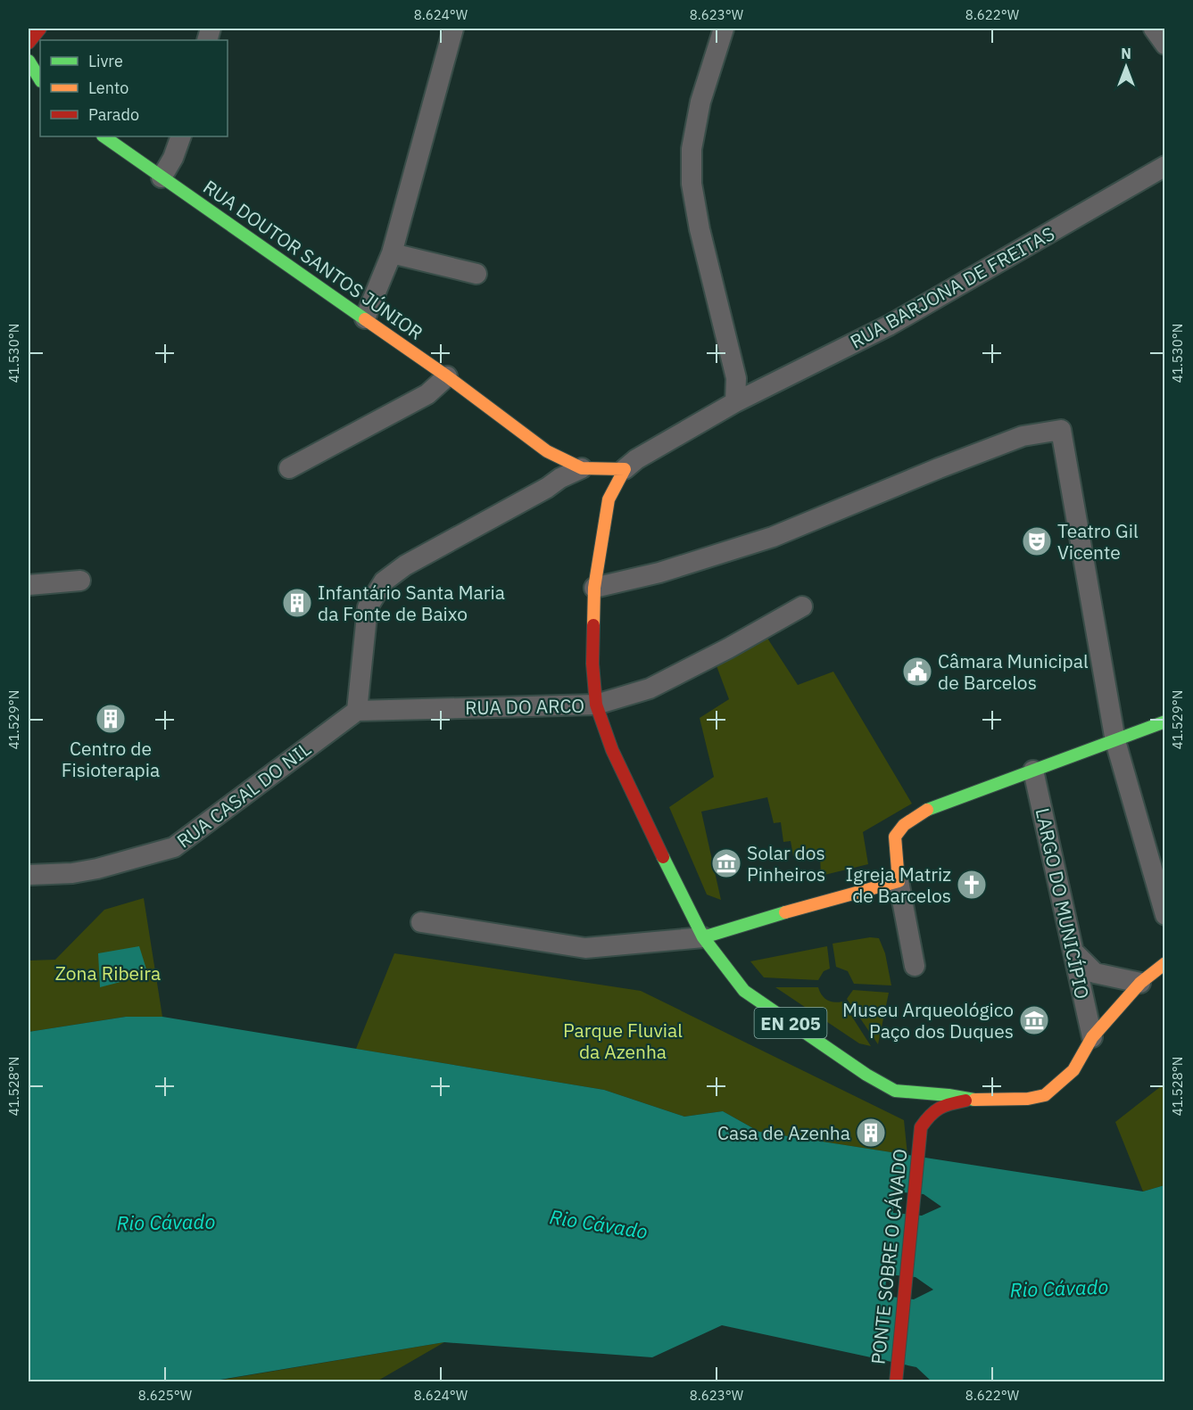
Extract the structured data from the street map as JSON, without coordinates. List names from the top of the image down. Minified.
{"streets":{"main road":["RUA DOUTOR SANTOS JÚNIOR","EN 205","PONTE SOBRE O CÁVADO"],"street":["RUA BARJONA DE FREITAS","RUA DO ARCO","RUA CASAL DO NIL","LARGO DO MUNICÍPIO"]},"crossings":[["RUA DO ARCO","RUA CASAL DO NIL"],["LARGO DO MUNICÍPIO","EN 205"],["EN 205","PONTE SOBRE O CÁVADO"]],"water":["Rio Cávado"],"parks":["Zona Ribeira","Parque Fluvial da Azenha"],"places":{"theatre":["Teatro Gil Vicente"],"building":["Infantário Santa Maria da Fonte de Baixo","Centro de Fisioterapia","Casa de Azenha"],"public building":["Câmara Municipal de Barcelos"],"museum":["Solar dos Pinheiros","Museu Arqueológico Paço dos Duques"],"church":["Igreja Matriz de Barcelos"]},"legend":["Livre","Lento","Parado"],"north":"top","coordinates":["8.624°W","8.623°W","8.622°W","41.530°N","41.529°N","41.528°N","8.625°W"]}
